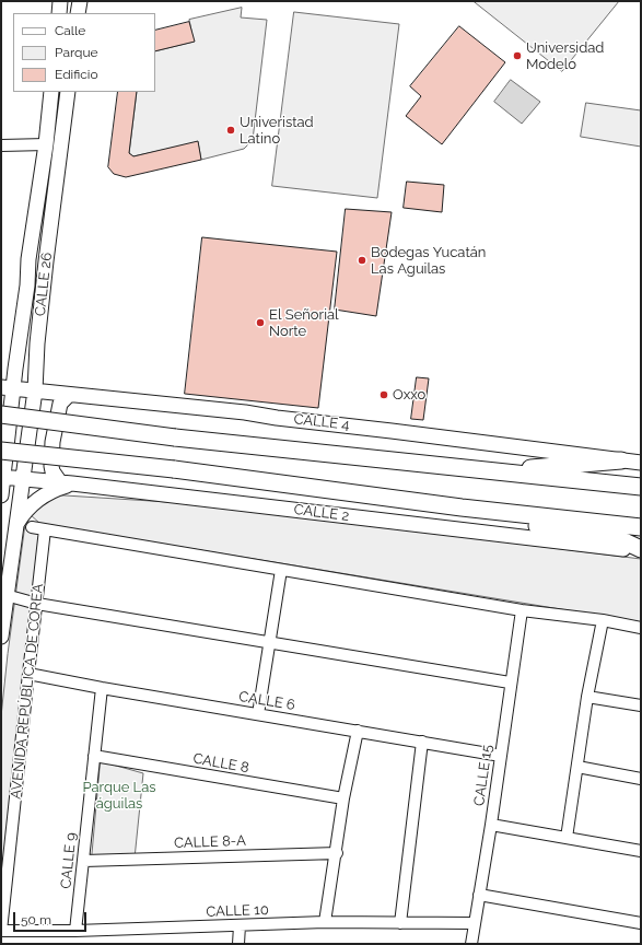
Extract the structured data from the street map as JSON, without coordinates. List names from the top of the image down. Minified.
{"streets":{"main road":["CALLE 26","CALLE 4","CALLE 2"],"street":["AVENIDA REPÚBLICA DE COREA","CALLE 6","CALLE 8","CALLE 15","CALLE 8-A","CALLE 9","CALLE 10"]},"crossings":[["CALLE 26","CALLE 4"],["CALLE 26","CALLE 2"],["AVENIDA REPÚBLICA DE COREA","CALLE 6"],["AVENIDA REPÚBLICA DE COREA","CALLE 10"],["CALLE 6","CALLE 15"],["CALLE 6","CALLE 9"],["CALLE 8","CALLE 9"],["CALLE 15","CALLE 10"],["CALLE 8-A","CALLE 9"],["CALLE 9","CALLE 10"]],"parks":["Parque Las águilas"],"places":["Universidad Modelo","Univeristad Latino","Bodegas Yucatán Las Aguilas","El Señorial Norte","Oxxo"],"legend":["Calle","Parque","Edificio"],"scale_bar":"50 m"}
